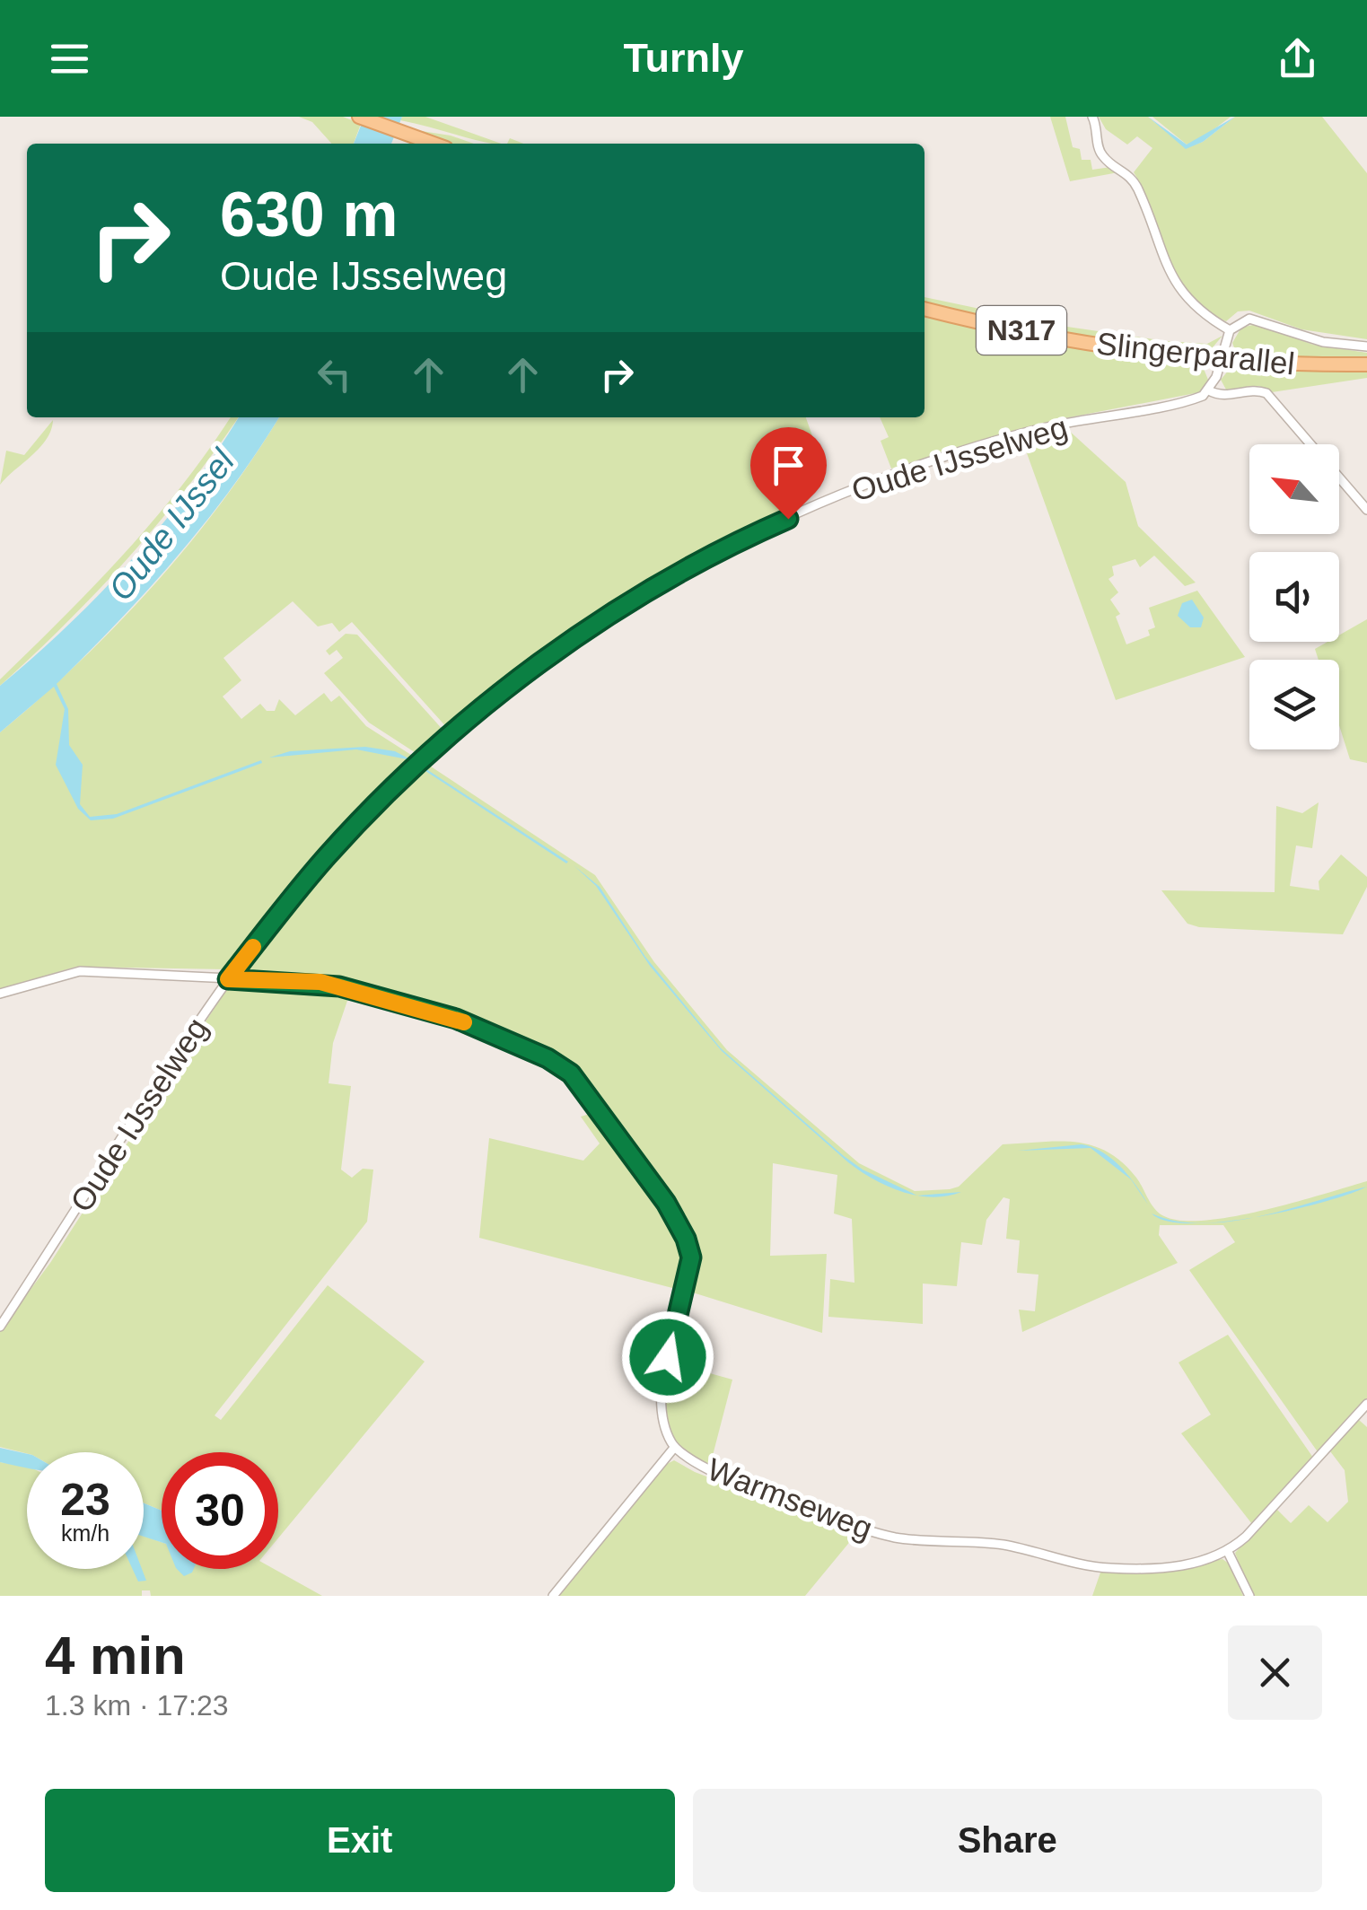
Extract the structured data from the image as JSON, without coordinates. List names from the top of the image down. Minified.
{"streets":{"main road":["N317","Slingerparallel"],"street":["Oude IJsselweg","Warmseweg"]},"crossings":[["Oude IJsselweg","Warmseweg"]],"water":["Oude IJssel"],"north":"top left","page":{"header":"Turnly","turn":["630 m","Oude IJsselweg"],"speed":"23 km/h","limit":"30","heading":["4 min","1.3 km · 17:23"],"buttons":["Exit","Share"]}}
